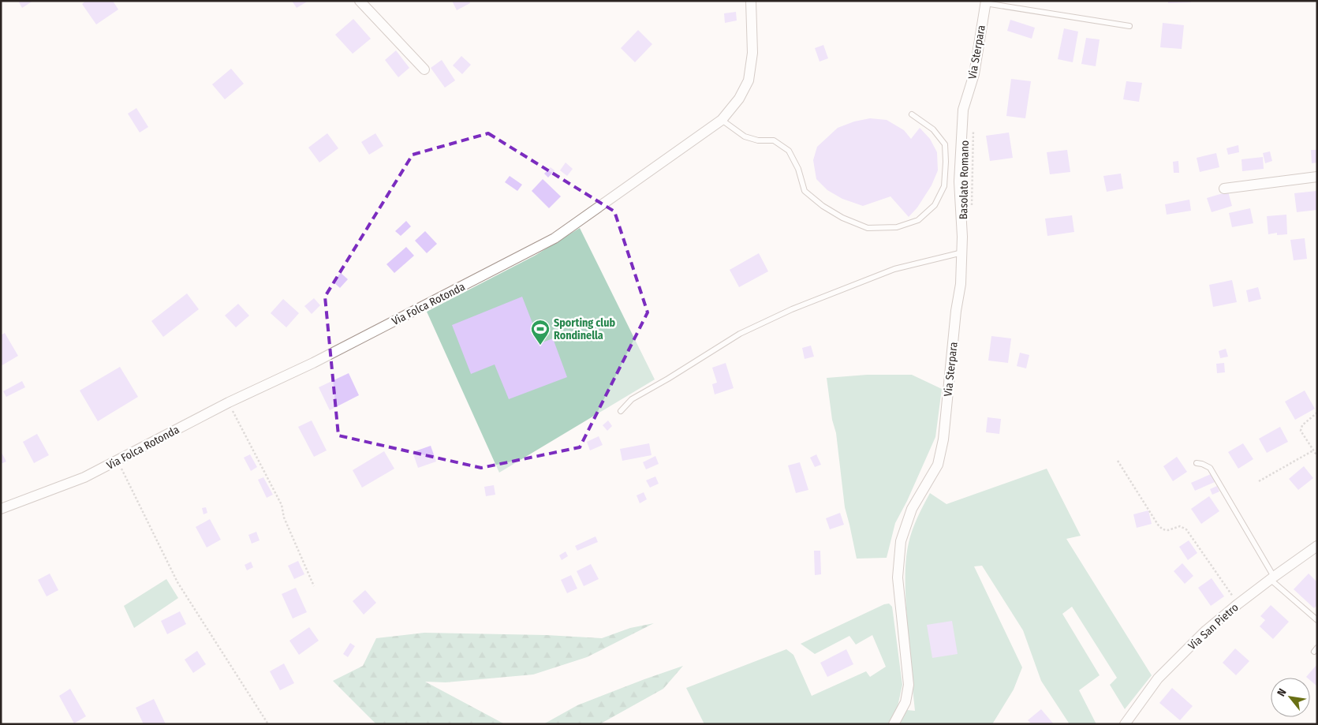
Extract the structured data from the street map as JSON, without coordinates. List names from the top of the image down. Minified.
{"streets":{"street":["Via Sterpara","Via Folca Rotonda","Via San Pietro"],"path":["Basolato Romano"]},"places":{"sports":["Sporting club Rondinella"]},"north":"top left"}
